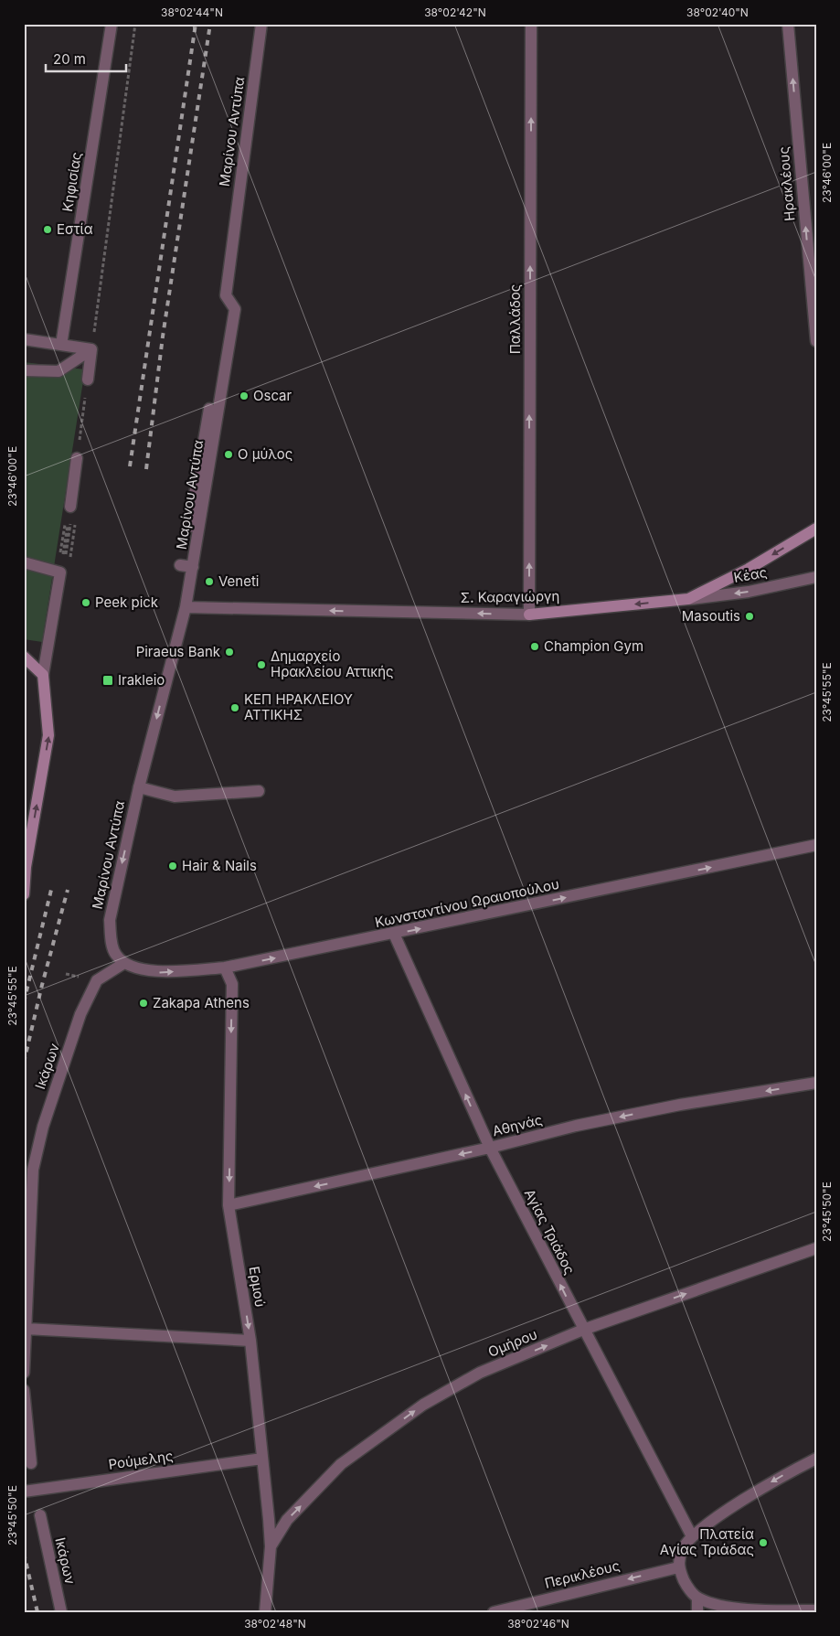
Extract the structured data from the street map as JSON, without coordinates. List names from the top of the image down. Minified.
{"streets":{"street":["Μαρίνου Αντύπα","Κηφισίας","Ηρακλέους","Παλλάδος","Κέας","Σ. Καραγιώργη","Κωνσταντίνου Ωραιοπούλου","Ικάρων","Αθηνάς","Αγίας Τριάδος","Ερμού","Ομήρου","Ρούμελης","Περικλέους"]},"crossings":[["Μαρίνου Αντύπα","Σ. Καραγιώργη"],["Μαρίνου Αντύπα","Κωνσταντίνου Ωραιοπούλου"],["Μαρίνου Αντύπα","Ικάρων"],["Παλλάδος","Σ. Καραγιώργη"],["Κέας","Σ. Καραγιώργη"],["Κωνσταντίνου Ωραιοπούλου","Ικάρων"],["Κωνσταντίνου Ωραιοπούλου","Αγίας Τριάδος"],["Κωνσταντίνου Ωραιοπούλου","Ερμού"],["Αθηνάς","Αγίας Τριάδος"],["Αθηνάς","Ερμού"],["Αγίας Τριάδος","Ομήρου"],["Ερμού","Ομήρου"],["Ερμού","Ρούμελης"]],"one_way":["Ηρακλέους","Παλλάδος","Κέας","Σ. Καραγιώργη","Κωνσταντίνου Ωραιοπούλου","Αθηνάς","Αγίας Τριάδος","Ερμού","Ομήρου","Περικλέους"],"places":{"other":["Εστία","Oscar","Ο μύλος","Veneti","Peek pick","Masoutis","Champion Gym","Piraeus Bank","Δημαρχείο Ηρακλείου Αττικής","ΚΕΠ ΗΡΑΚΛΕΙΟΥ ΑΤΤΙΚΗΣ","Hair & Nails","Zakapa Athens","Πλατεία Αγίας Τριάδας"],"transit":["Irakleio"]},"scale_bar":"20 m","coordinates":["38°02'44\"N","38°02'42\"N","38°02'40\"N","23°46'00\"E","23°45'55\"E","23°45'50\"E","38°02'48\"N","38°02'46\"N"]}
